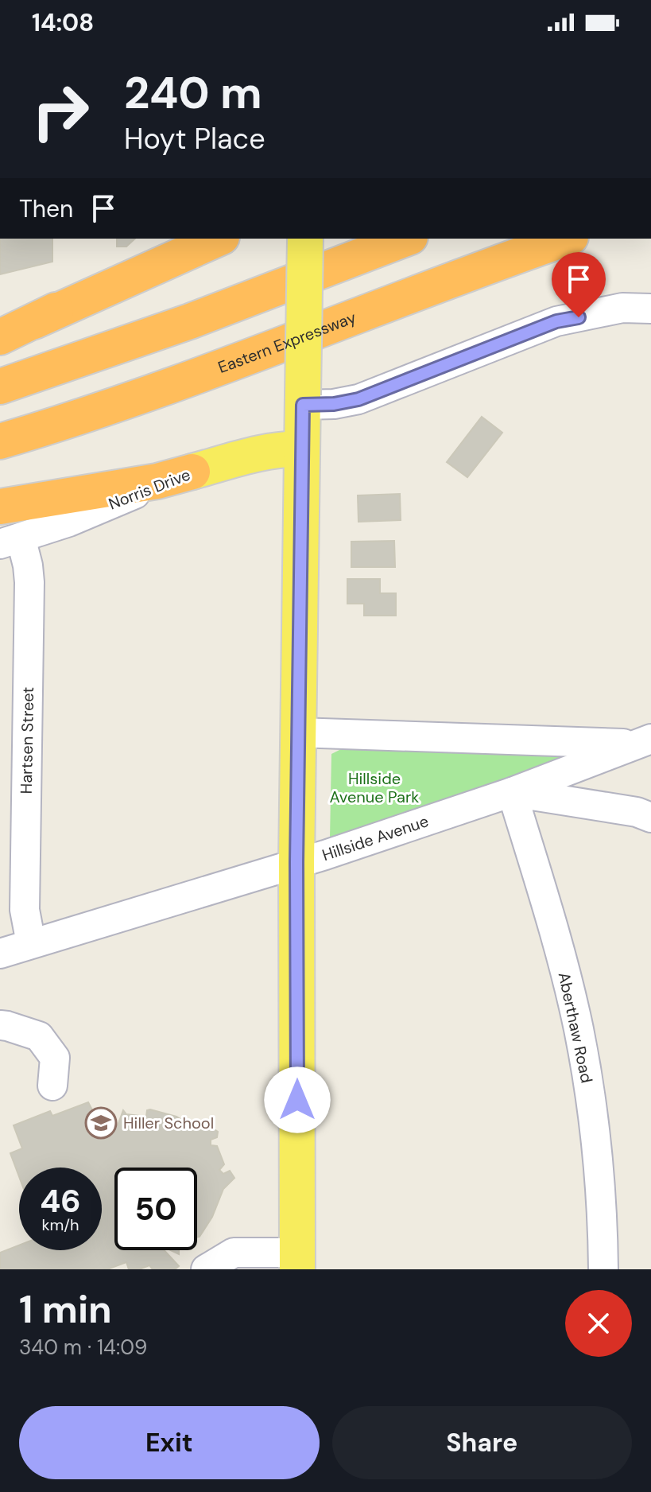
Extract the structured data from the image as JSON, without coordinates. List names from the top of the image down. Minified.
{"streets":{"highway":["Eastern Expressway"],"main road":["Norris Drive"],"street":["Hartsen Street","Hillside Avenue","Aberthaw Road"]},"crossings":[["Norris Drive","Hartsen Street"],["Hartsen Street","Hillside Avenue"],["Hillside Avenue","Aberthaw Road"]],"parks":["Hillside Avenue Park"],"places":{"school or university":["Hiller School"]},"page":{"status":"14:08","turn":["240 m","Hoyt Place"],"then":"Then","speed":"46 km/h","limit":"50","heading":["1 min","340 m · 14:09"],"buttons":["Exit","Share"]}}
